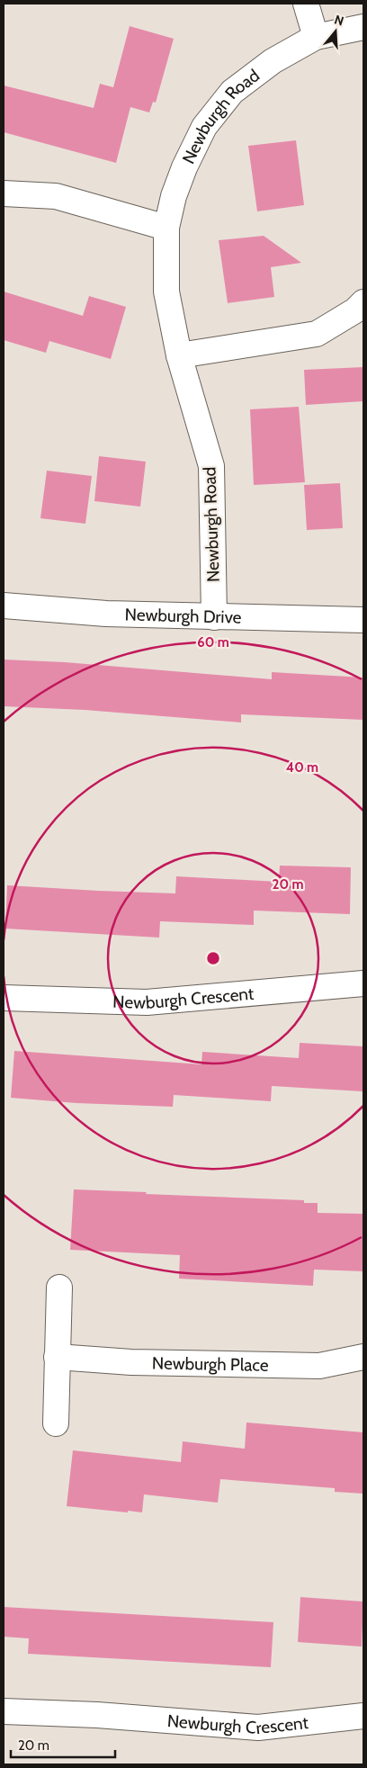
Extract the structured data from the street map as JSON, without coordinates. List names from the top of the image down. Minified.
{"streets":{"street":["Newburgh Road","Newburgh Drive","Newburgh Crescent","Newburgh Place"]},"crossings":[["Newburgh Road","Newburgh Drive"]],"scale_bar":"20 m","north":"top","rings":["60 m","40 m","20 m"]}
